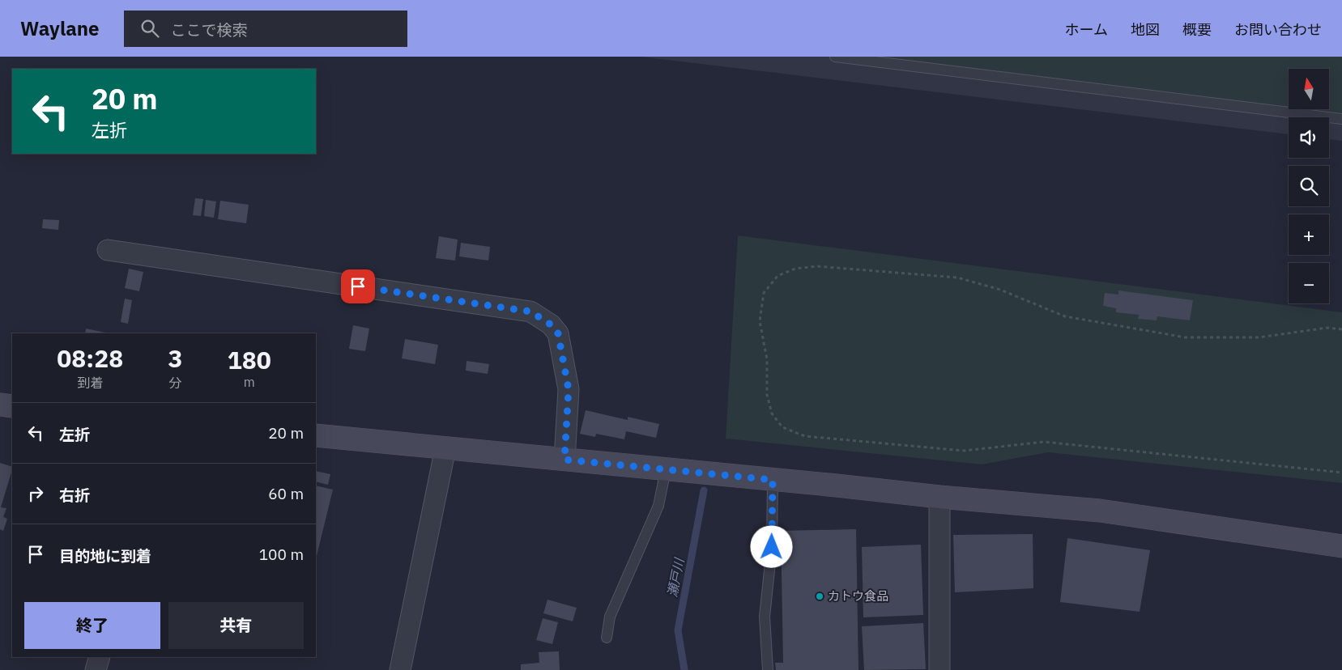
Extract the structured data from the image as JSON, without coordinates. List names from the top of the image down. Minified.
{"water":["瀬戸川"],"places":["カトウ食品"],"north":"top","page":{"header":"Waylane","search":"ここで検索","nav":["ホーム","地図","概要","お問い合わせ"],"map_buttons":["+","−"],"turn":["20 m","左折"],"eta":["08:28","到着","3","分","180","m"],"list":[{"name":"左折","value":"20 m"},{"name":"右折","value":"60 m"},{"name":"目的地に到着","value":"100 m"}],"buttons":["終了","共有"]}}
